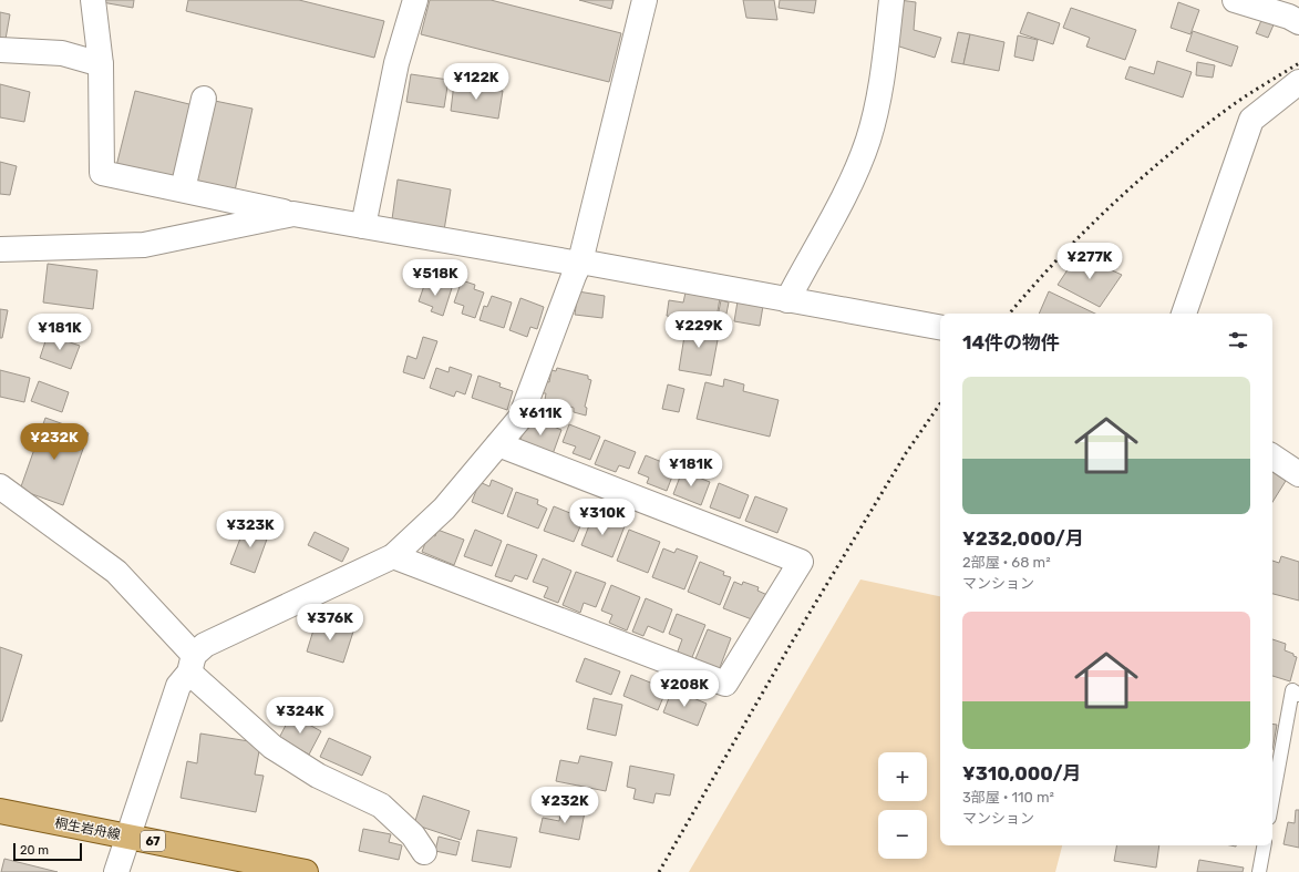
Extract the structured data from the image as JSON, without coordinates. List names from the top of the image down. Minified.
{"streets":{"main road":["桐生岩舟線","67"]},"scale_bar":"20 m","page":{"price":["¥122K","¥277K","¥518K","¥229K","¥181K","¥611K","¥232K","¥181K","¥310K","¥323K","¥376K","¥208K","¥324K","¥232K"],"heading":"14件の物件","list":[{"name":"¥232,000/月","note":"2部屋 · 68 m² · マンション"},{"name":"¥310,000/月","note":"3部屋 · 110 m² · マンション"}],"map_buttons":["+","−"],"scale":"20 m"}}
